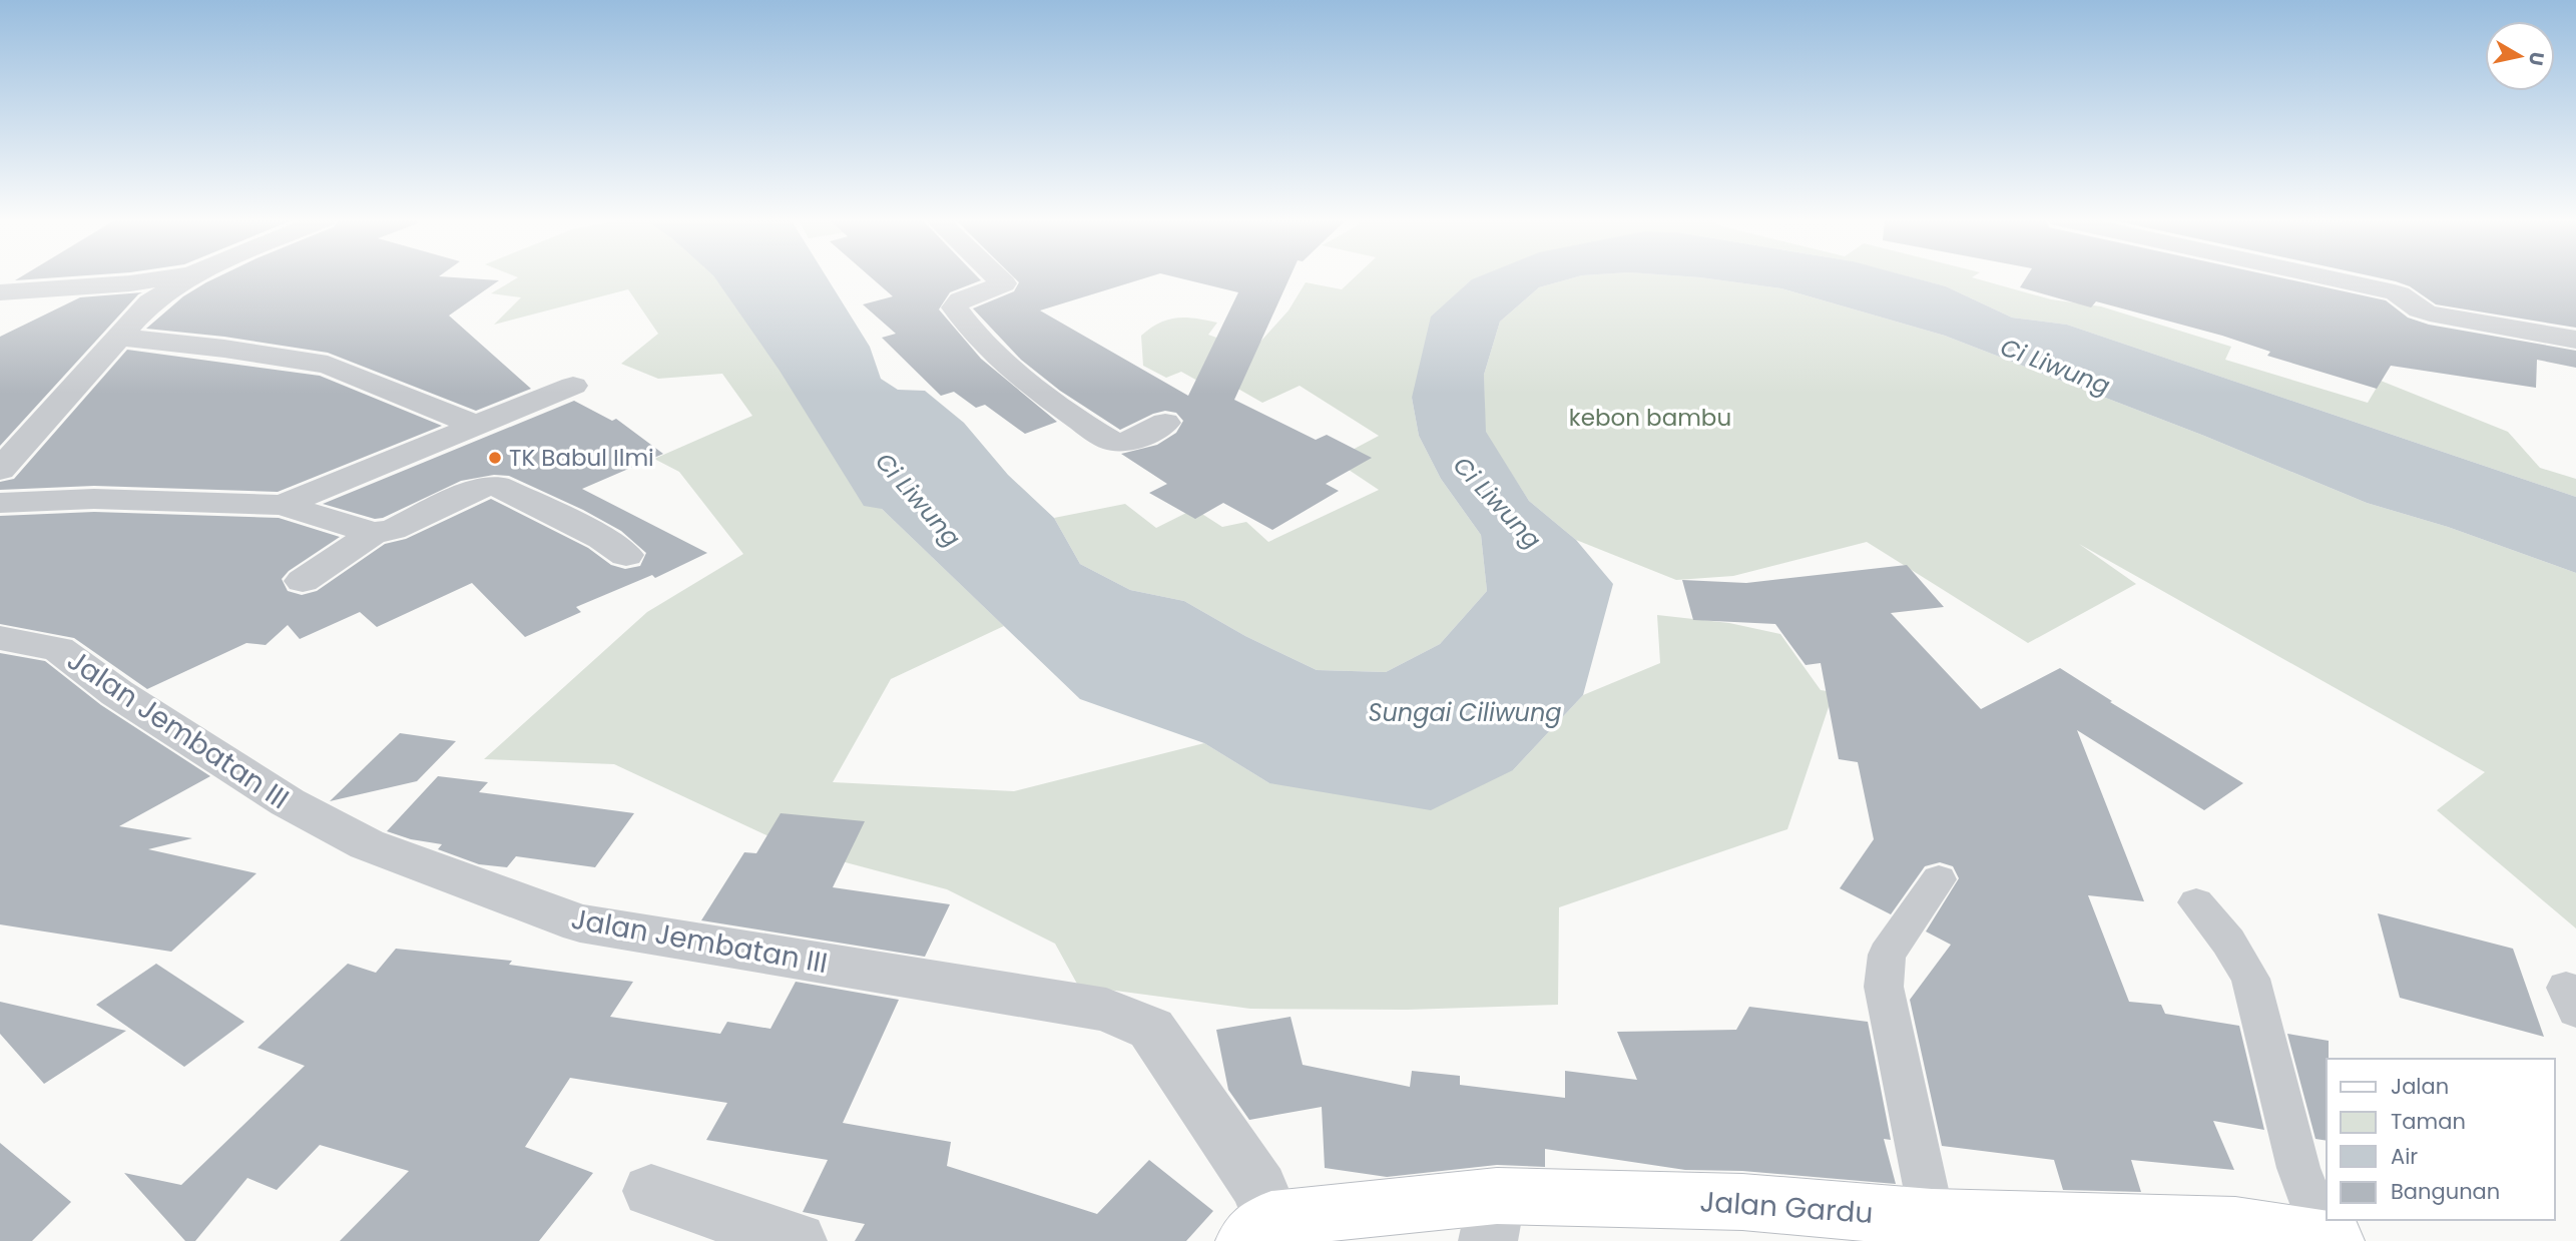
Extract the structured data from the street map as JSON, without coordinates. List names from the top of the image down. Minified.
{"streets":{"street":["Jalan Jembatan III","Jalan Gardu"]},"crossings":[["Jalan Jembatan III","Jalan Gardu"]],"water":["Ci Liwung","Sungai Ciliwung"],"parks":["kebon bambu"],"places":["TK Babul Ilmi"],"legend":["Jalan","Taman","Air","Bangunan"],"north":"right"}
